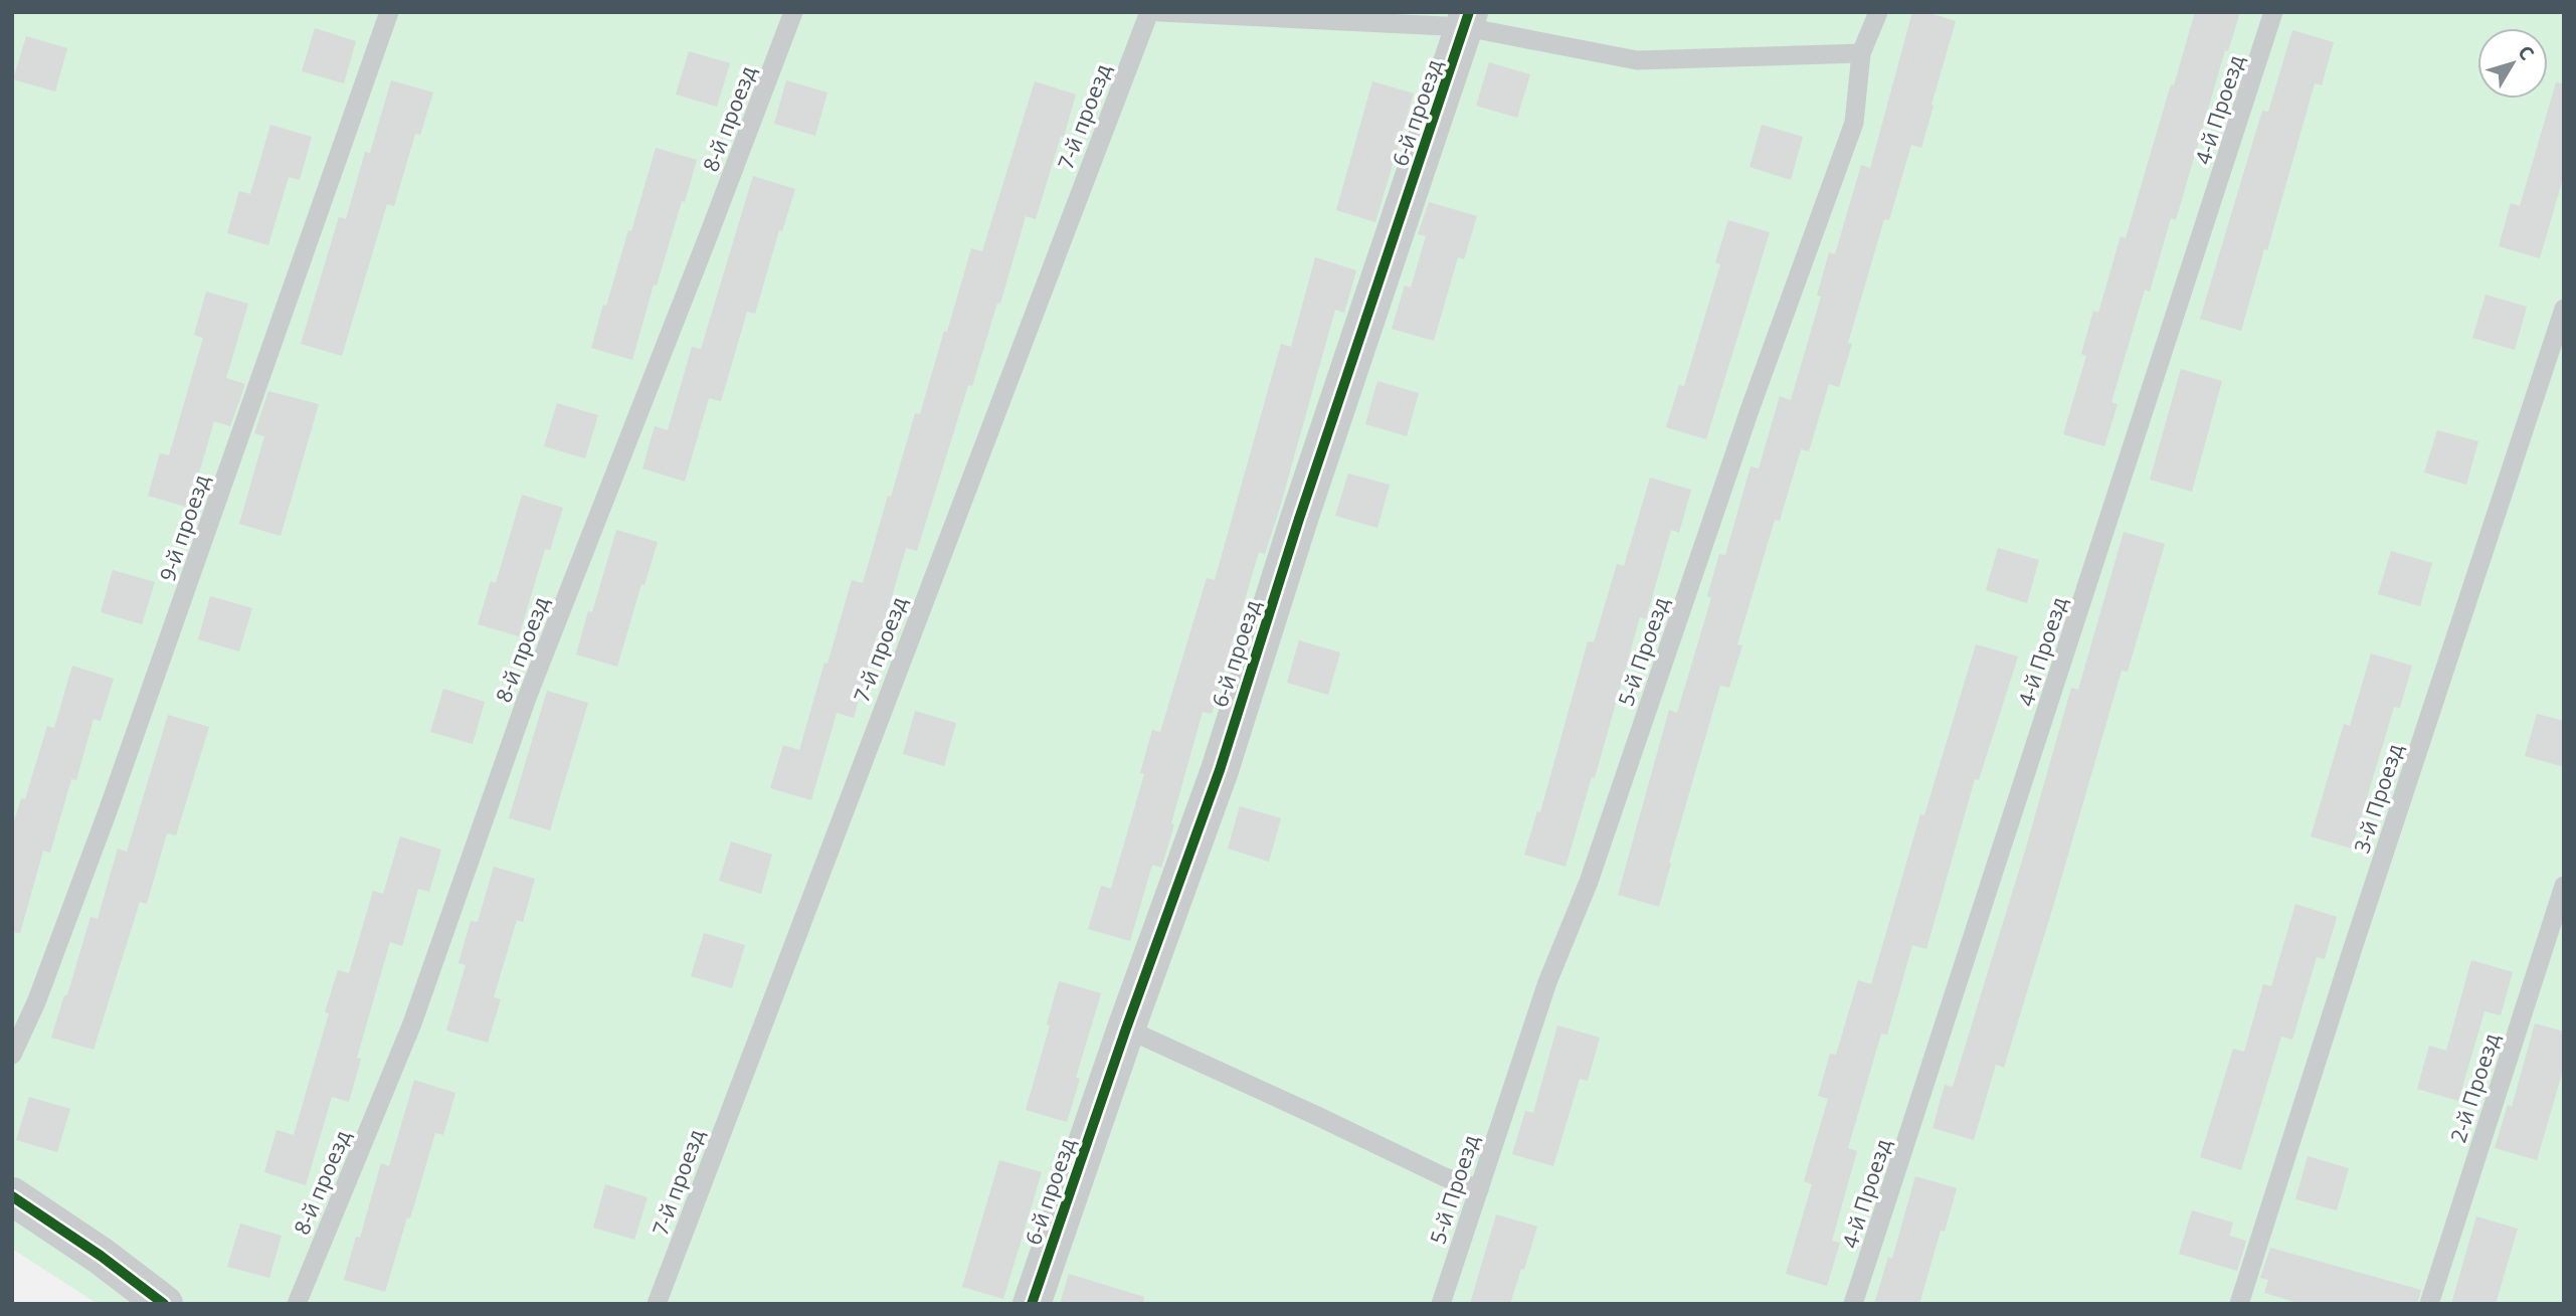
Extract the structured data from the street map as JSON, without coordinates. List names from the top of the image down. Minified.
{"streets":{"street":["6-й проезд"],"lane":["4-й Проезд","7-й проезд","8-й проезд","9-й проезд","5-й Проезд","3-й Проезд","2-й Проезд"]},"north":"top right"}
